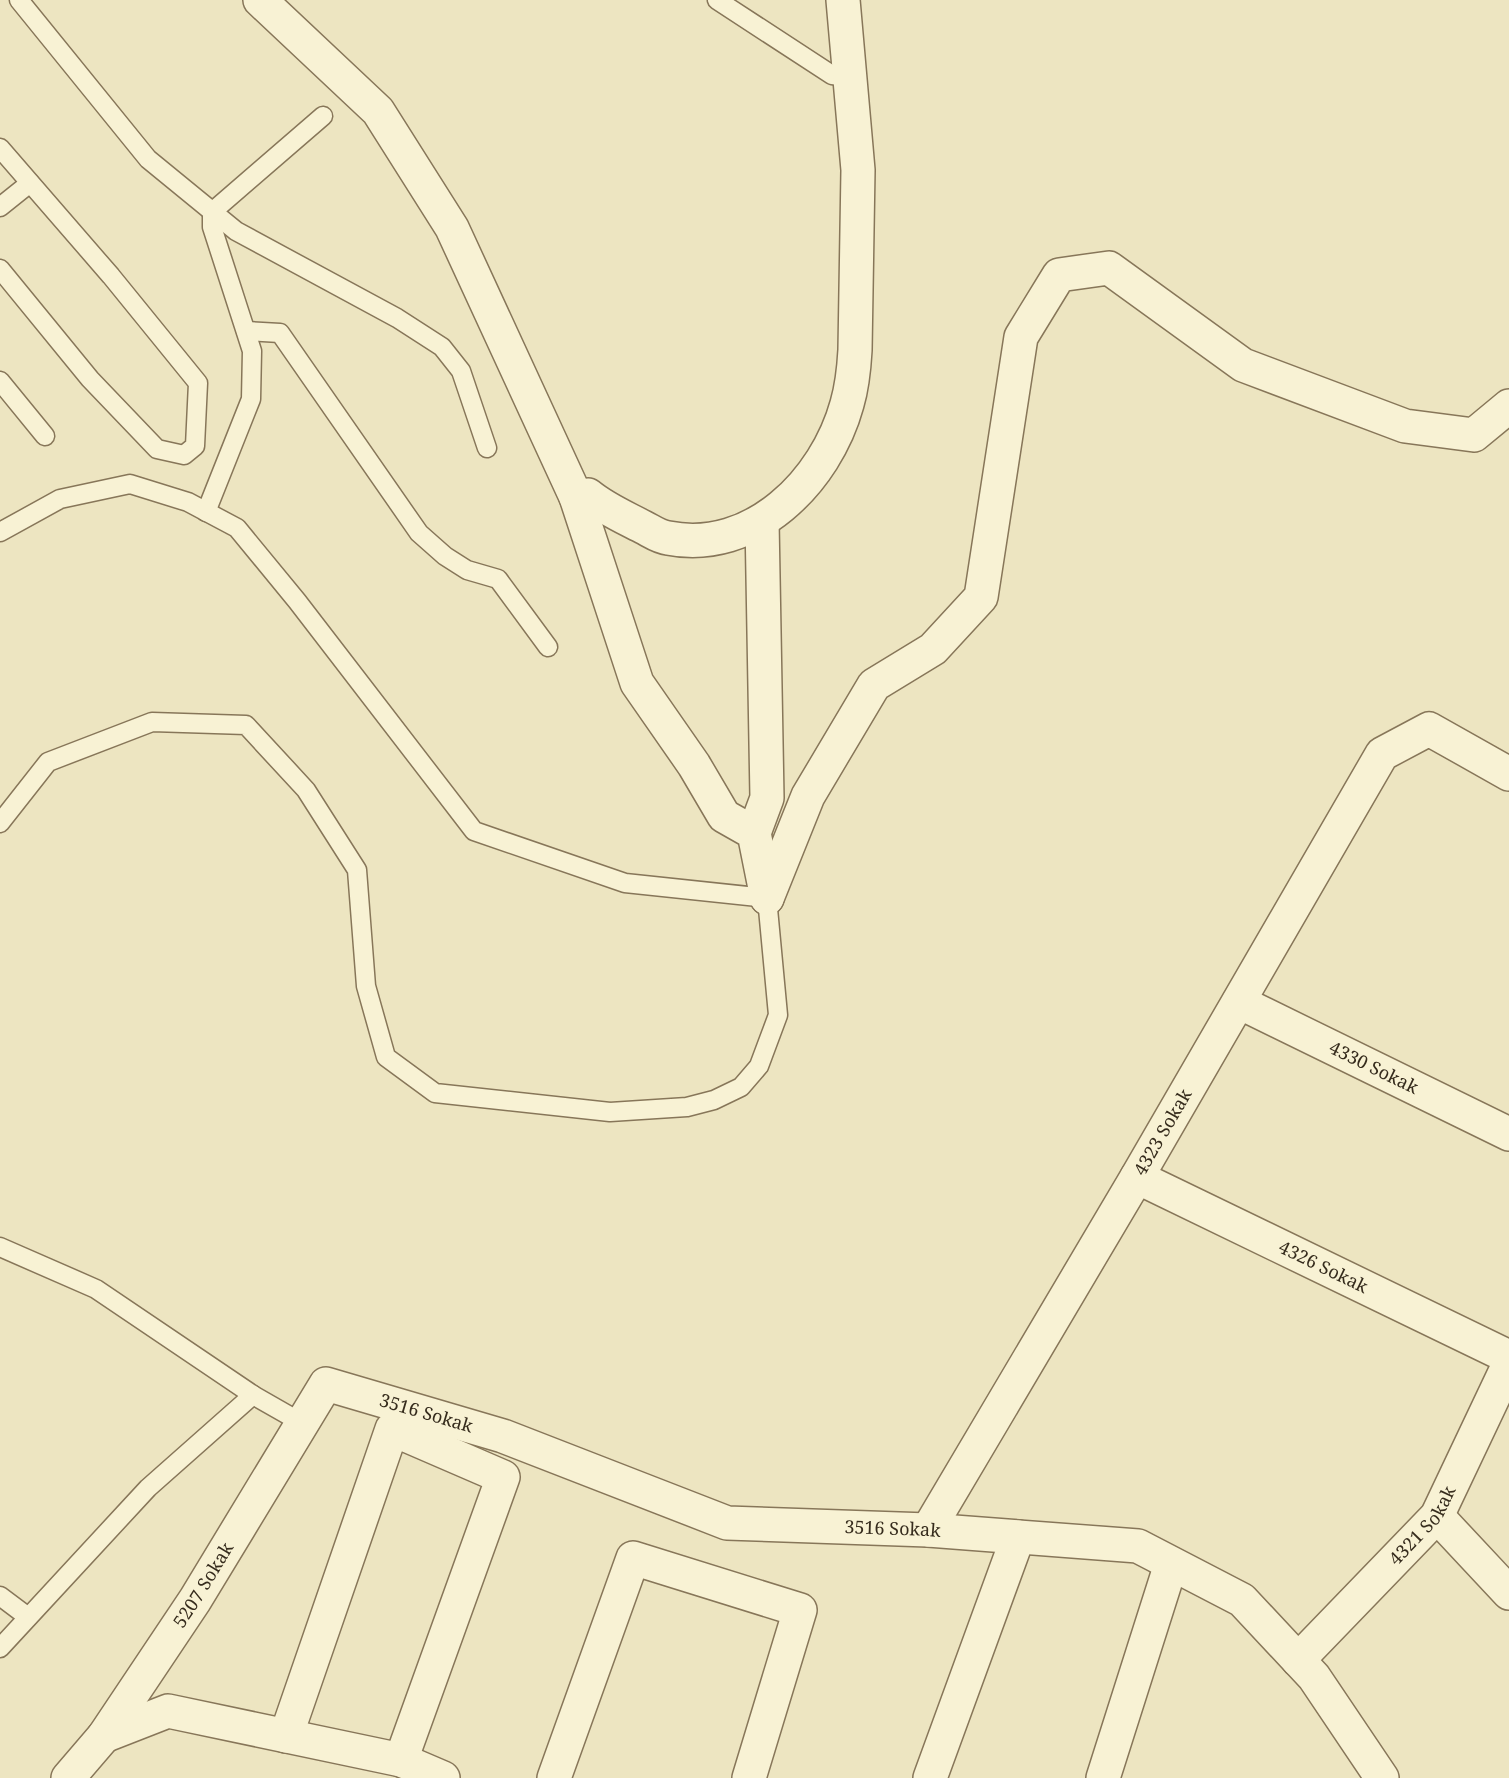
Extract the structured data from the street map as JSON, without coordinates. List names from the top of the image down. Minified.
{"streets":{"street":["4330 Sokak","4323 Sokak","4326 Sokak","3516 Sokak","4321 Sokak","5207 Sokak"]},"crossings":[["4330 Sokak","4323 Sokak"],["4323 Sokak","4326 Sokak"],["4323 Sokak","3516 Sokak"],["3516 Sokak","4321 Sokak"],["3516 Sokak","5207 Sokak"]]}
